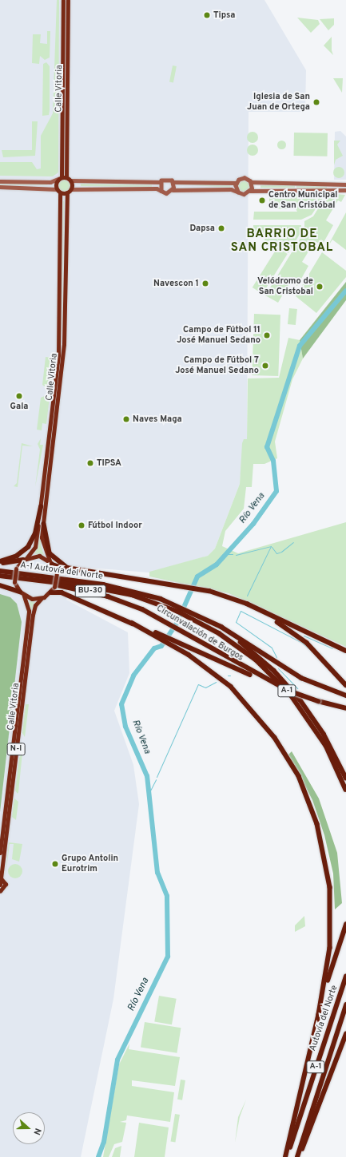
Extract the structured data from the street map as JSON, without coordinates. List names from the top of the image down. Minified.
{"streets":{"highway":["Calle Vitoria","A-1 Autovía del Norte","BU-30","Circunvalación de Burgos","A-1","N-I","Autovía del Norte"]},"crossings":[["Calle Vitoria","N-I"],["A-1 Autovía del Norte","Circunvalación de Burgos"],["Circunvalación de Burgos","A-1"]],"districts":["BARRIO DE SAN CRISTOBAL"],"water":["Río Vena"],"places":["Tipsa","Iglesia de San Juan de Ortega","Centro Municipal de San Cristóbal","Dapsa","Navescon 1","Velódromo de San Cristobal","Campo de Fútbol 11 José Manuel Sedano","Campo de Fútbol 7 José Manuel Sedano","Gala","Naves Maga","TIPSA","Fútbol Indoor","Grupo Antolin Eurotrim"],"north":"right"}
